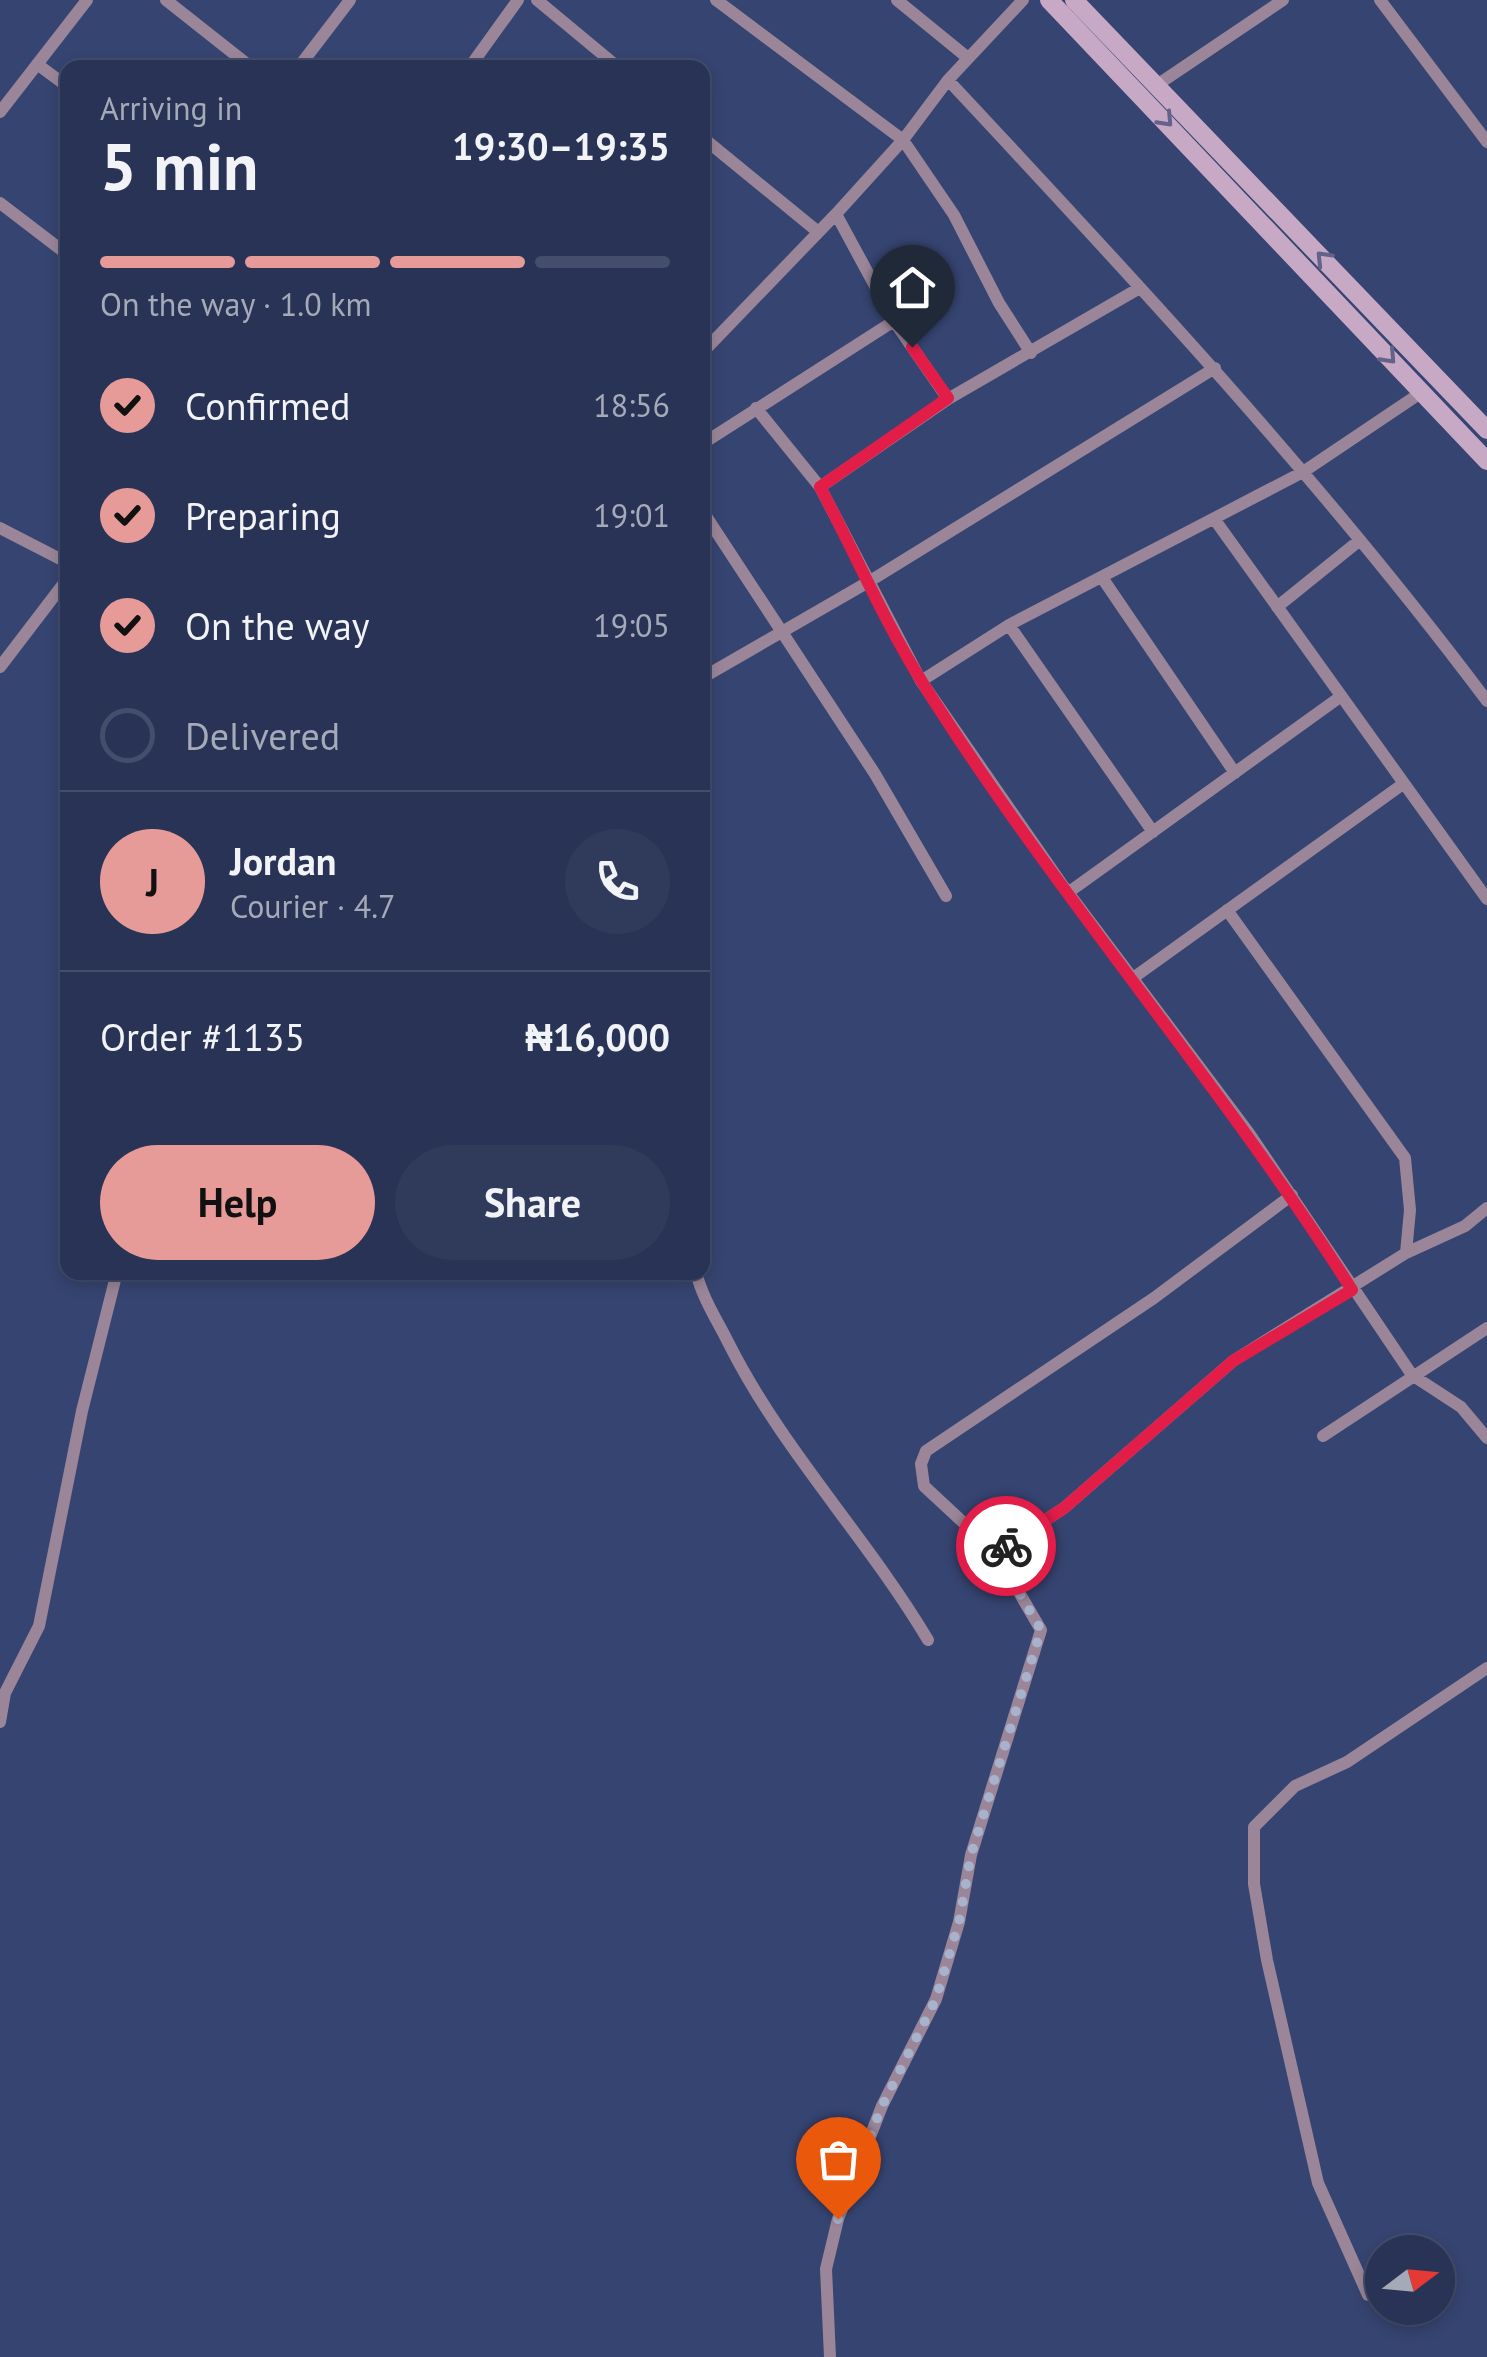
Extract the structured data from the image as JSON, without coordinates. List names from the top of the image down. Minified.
{"north":"right","page":{"heading":["5 min","Arriving in","19:30–19:35"],"panel":["Jordan","Courier · 4.7","Order #1135","₦16,000"],"bar":"On the way · 1.0 km","list":[["Confirmed","18:56"],["Preparing","19:01"],["On the way","19:05"],"Delivered"],"round":"J","buttons":["Help","Share"]}}
